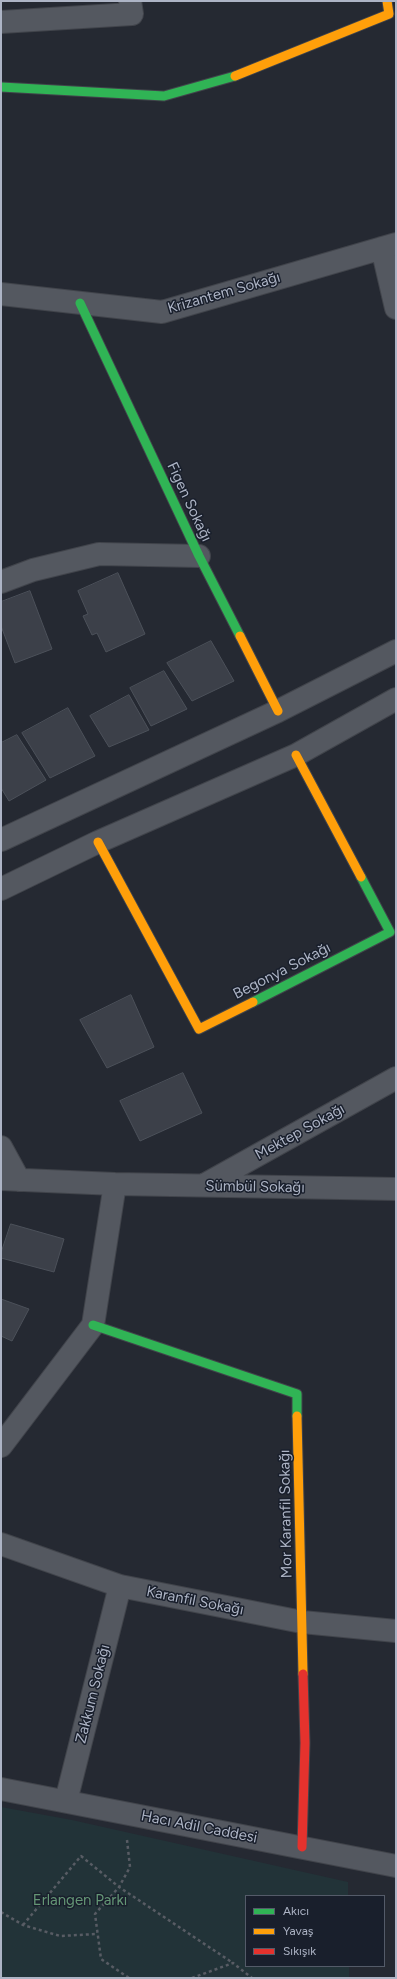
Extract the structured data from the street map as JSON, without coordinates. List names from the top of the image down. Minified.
{"streets":{"street":["Krizantem Sokağı","Figen Sokağı","Begonya Sokağı","Mektep Sokağı","Sümbül Sokağı","Mor Karanfil Sokağı","Karanfil Sokağı","Zakkum Sokağı","Hacı Adil Caddesi"]},"crossings":[["Krizantem Sokağı","Figen Sokağı"],["Mektep Sokağı","Sümbül Sokağı"],["Mor Karanfil Sokağı","Karanfil Sokağı"],["Mor Karanfil Sokağı","Hacı Adil Caddesi"],["Karanfil Sokağı","Zakkum Sokağı"],["Zakkum Sokağı","Hacı Adil Caddesi"]],"parks":["Erlangen Parkı"],"legend":["Akıcı","Yavaş","Sıkışık"]}
